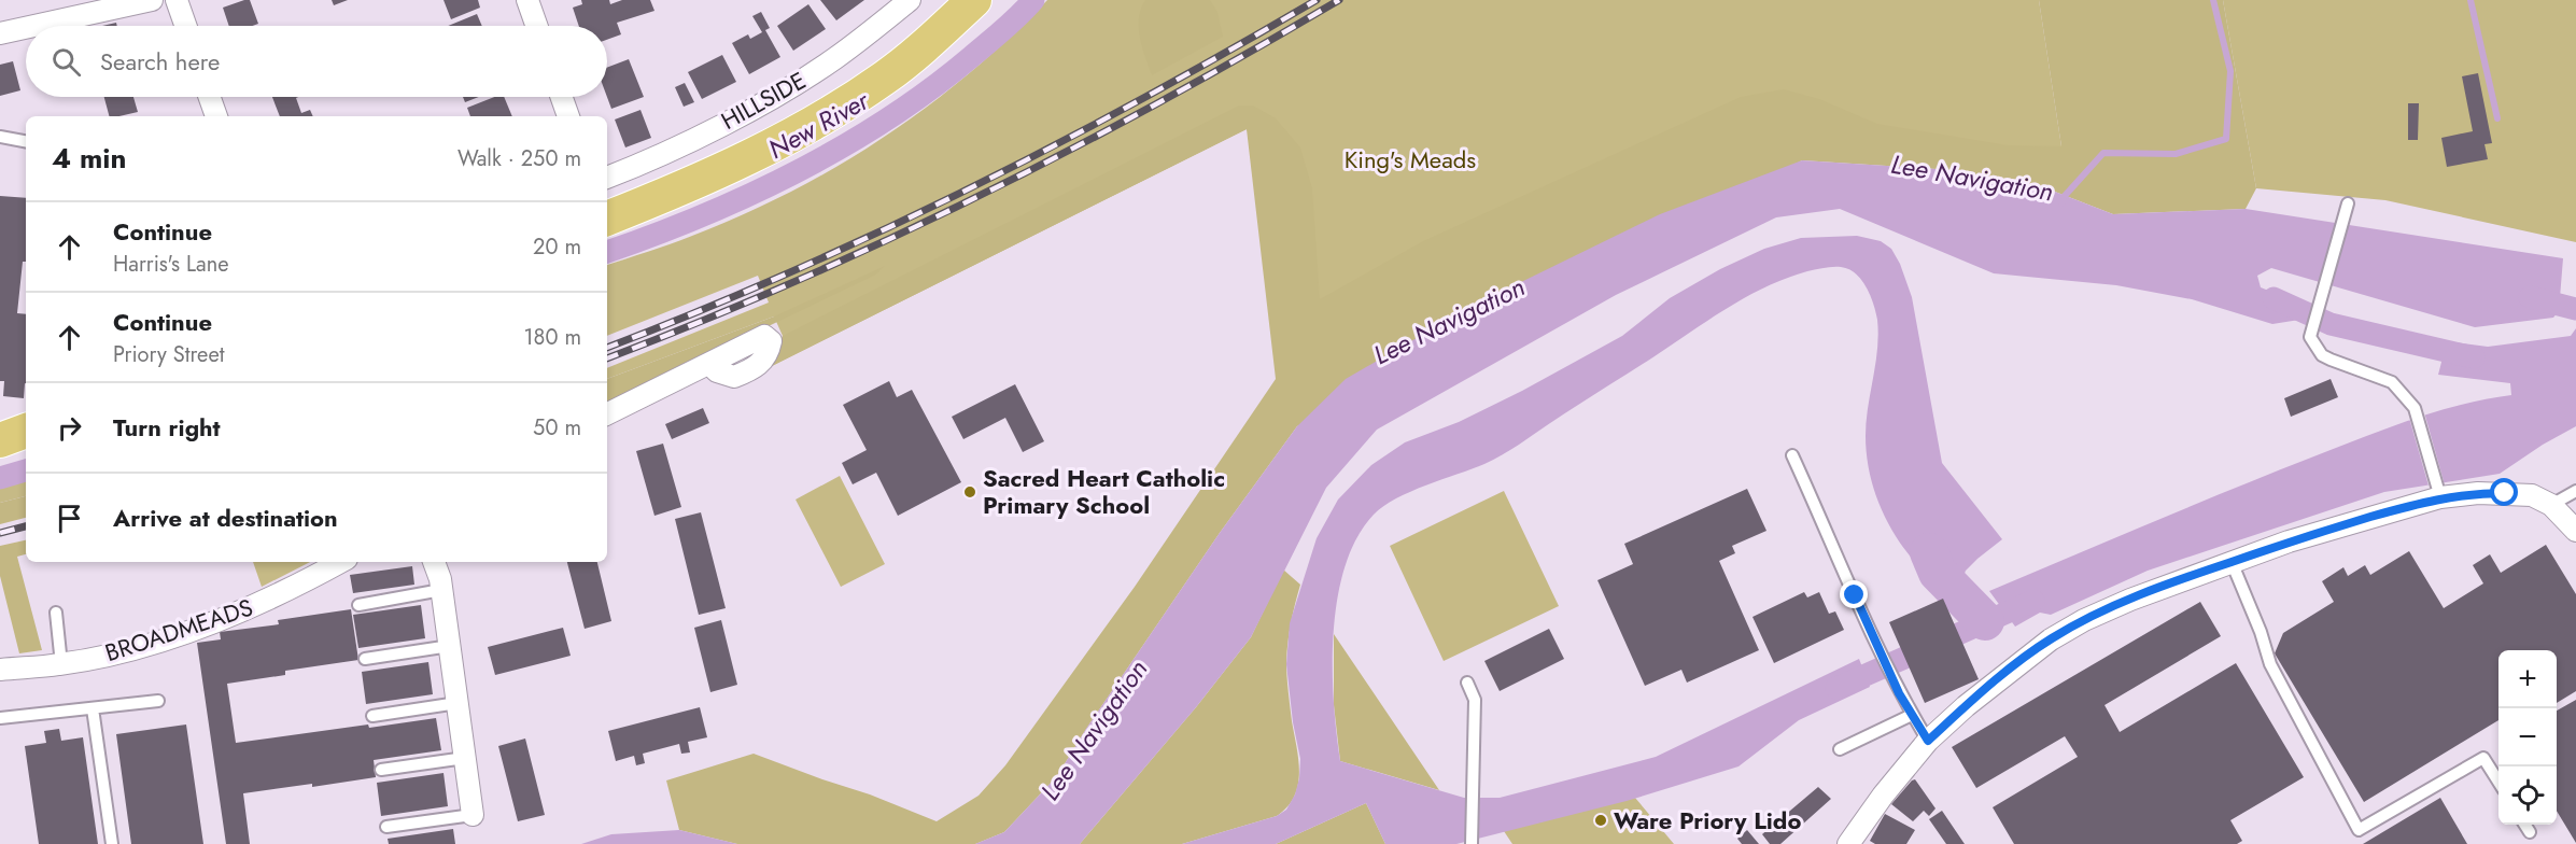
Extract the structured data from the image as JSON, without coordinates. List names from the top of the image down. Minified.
{"streets":{"street":["HILLSIDE","BROADMEADS"]},"water":["New River","Lee Navigation"],"parks":["King's Meads"],"places":["Sacred Heart Catholic Primary School","Ware Priory Lido"],"page":{"search":"Search here","heading":["4 min","Walk · 250 m"],"list":[["Continue","Harris's Lane","20 m"],["Continue","Priory Street","180 m"],["Turn right","50 m"],"Arrive at destination"],"map_buttons":["+","−"]}}
